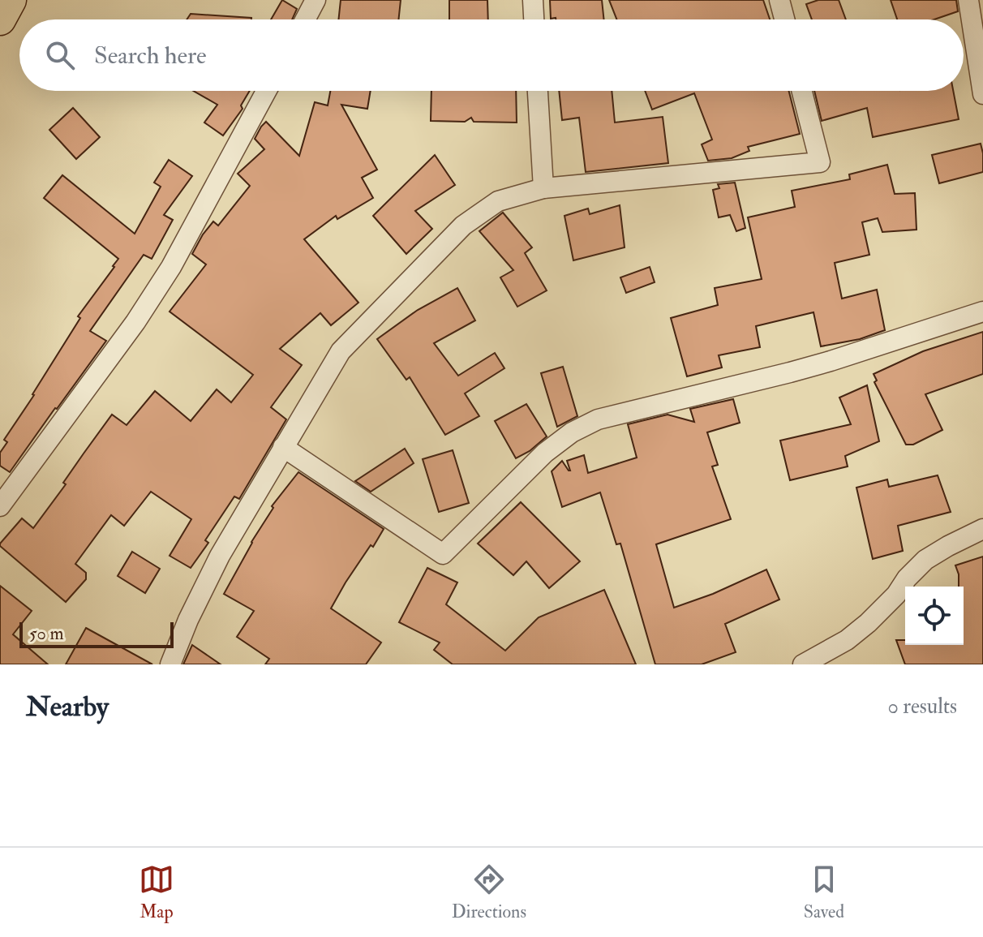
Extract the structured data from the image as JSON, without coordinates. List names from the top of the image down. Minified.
{"scale_bar":"50 m","page":{"search":"Search here","scale":"50 m","heading":["Nearby","0 results"],"nav":["Map","Directions","Saved"]}}
